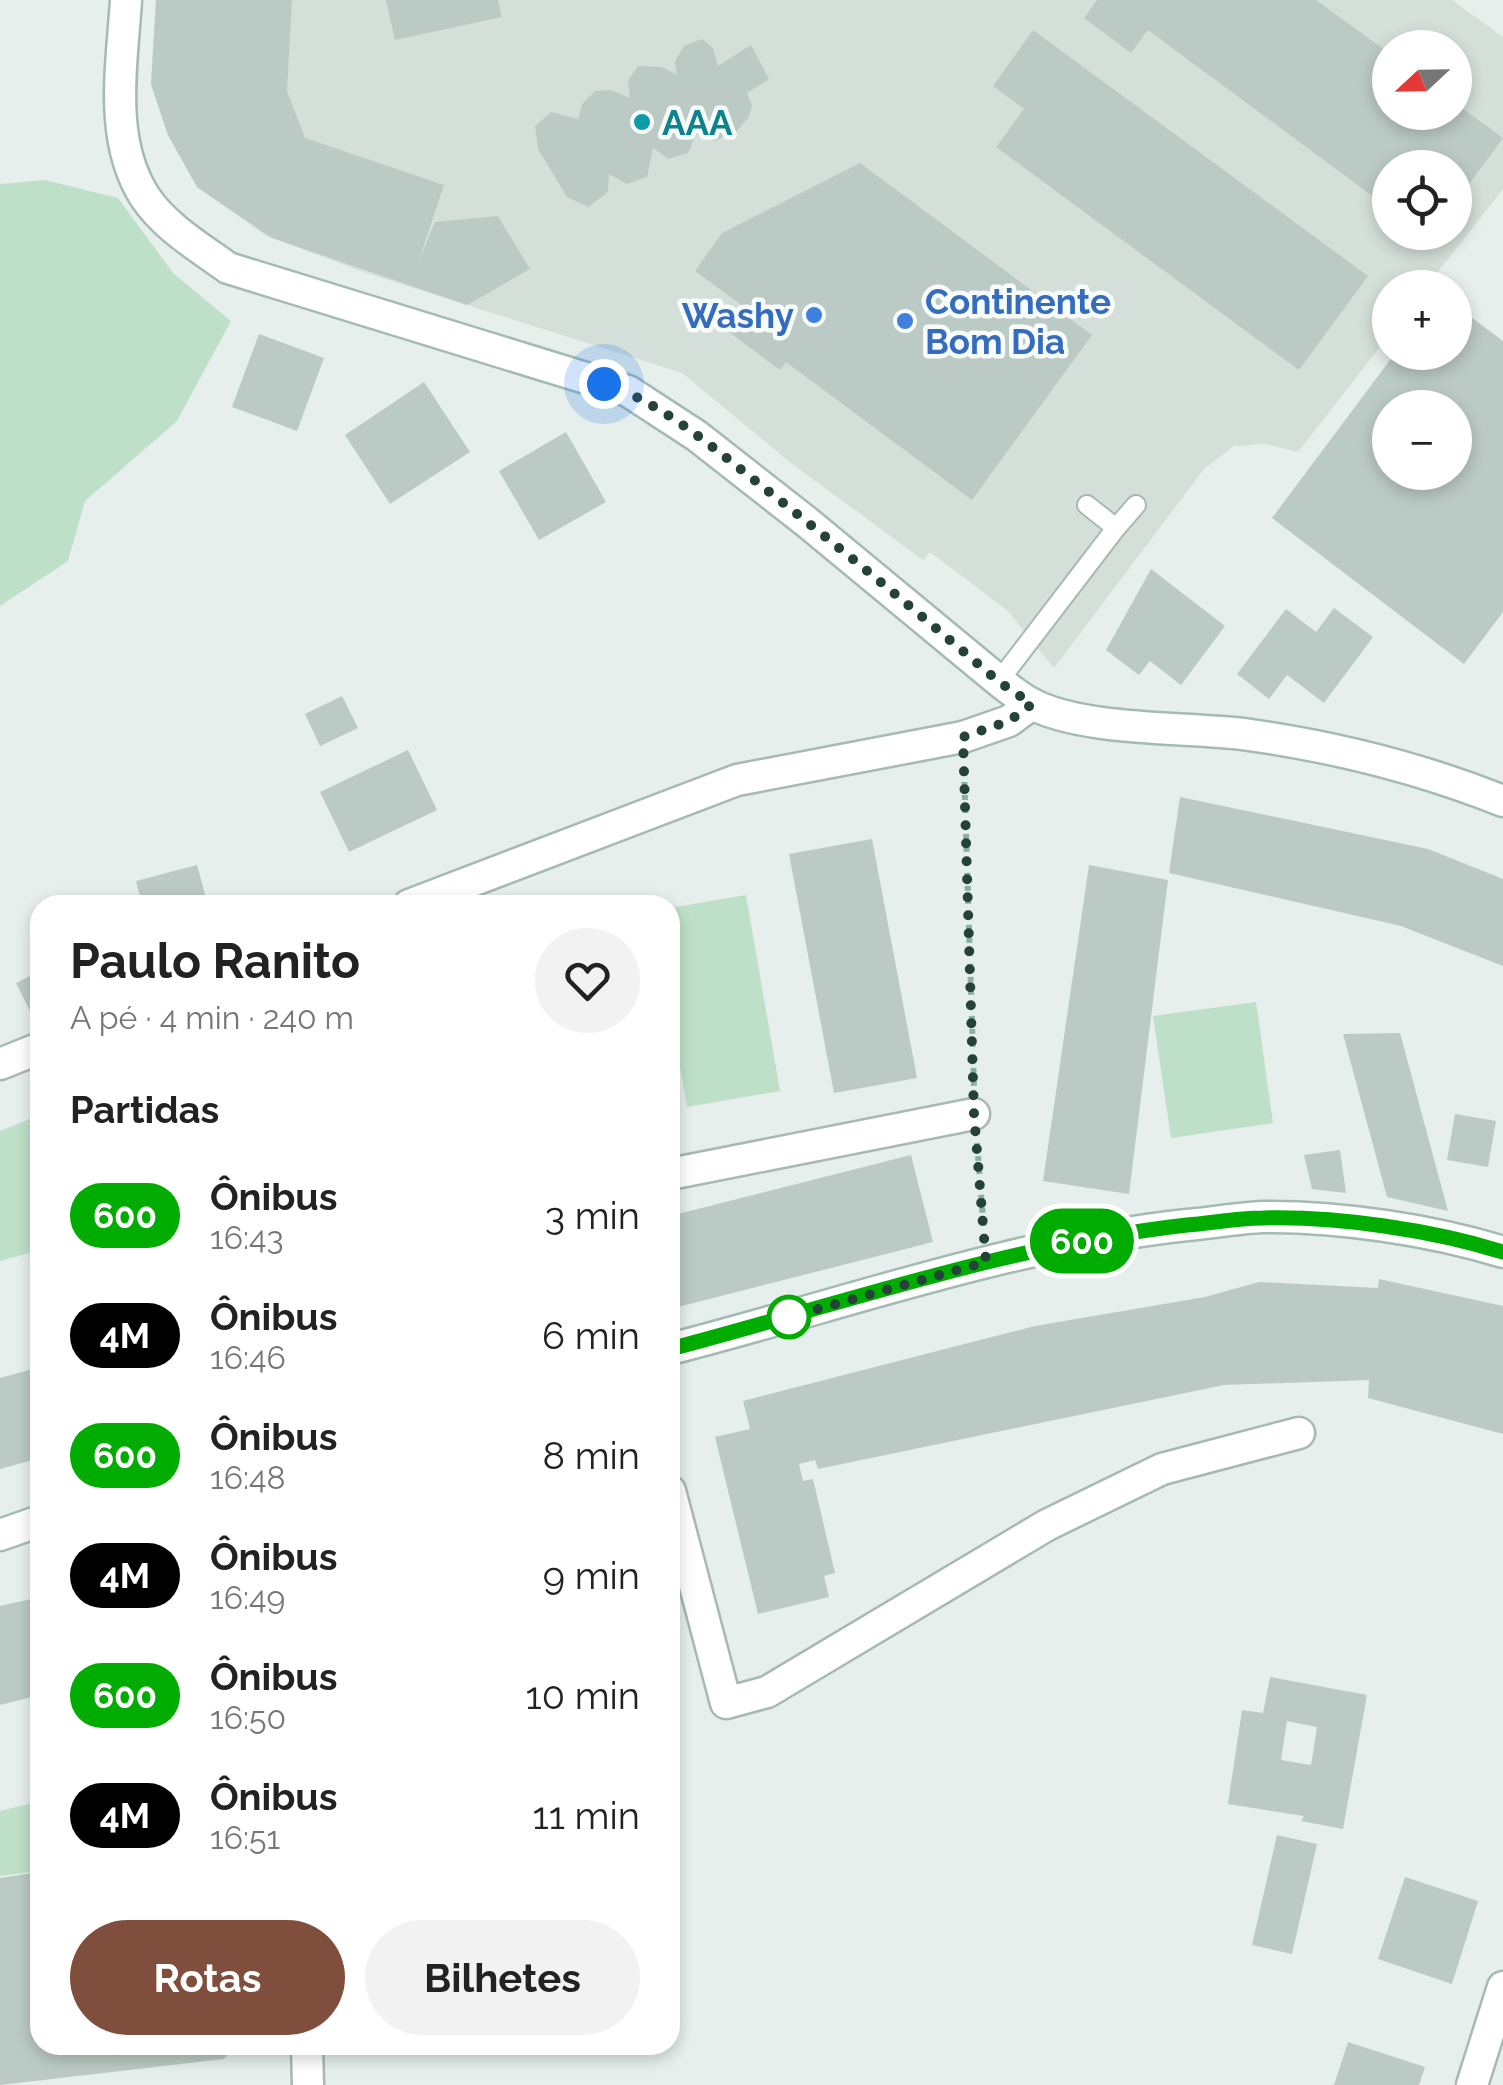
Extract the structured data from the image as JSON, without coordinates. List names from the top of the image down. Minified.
{"places":["AAA","Washy","Continente Bom Dia"],"lines":["bus line 600"],"north":"left","page":{"on_map":"600","map_buttons":["+","−"],"heading":[["Paulo Ranito","A pé · 4 min · 240 m"],"Partidas"],"list":[{"mark":"600","name":"Ônibus","note":"16:43","value":"3 min"},{"mark":"4M","name":"Ônibus","note":"16:46","value":"6 min"},{"mark":"600","name":"Ônibus","note":"16:48","value":"8 min"},{"mark":"4M","name":"Ônibus","note":"16:49","value":"9 min"},{"mark":"600","name":"Ônibus","note":"16:50","value":"10 min"},{"mark":"4M","name":"Ônibus","note":"16:51","value":"11 min"}],"buttons":["Rotas","Bilhetes"]}}
